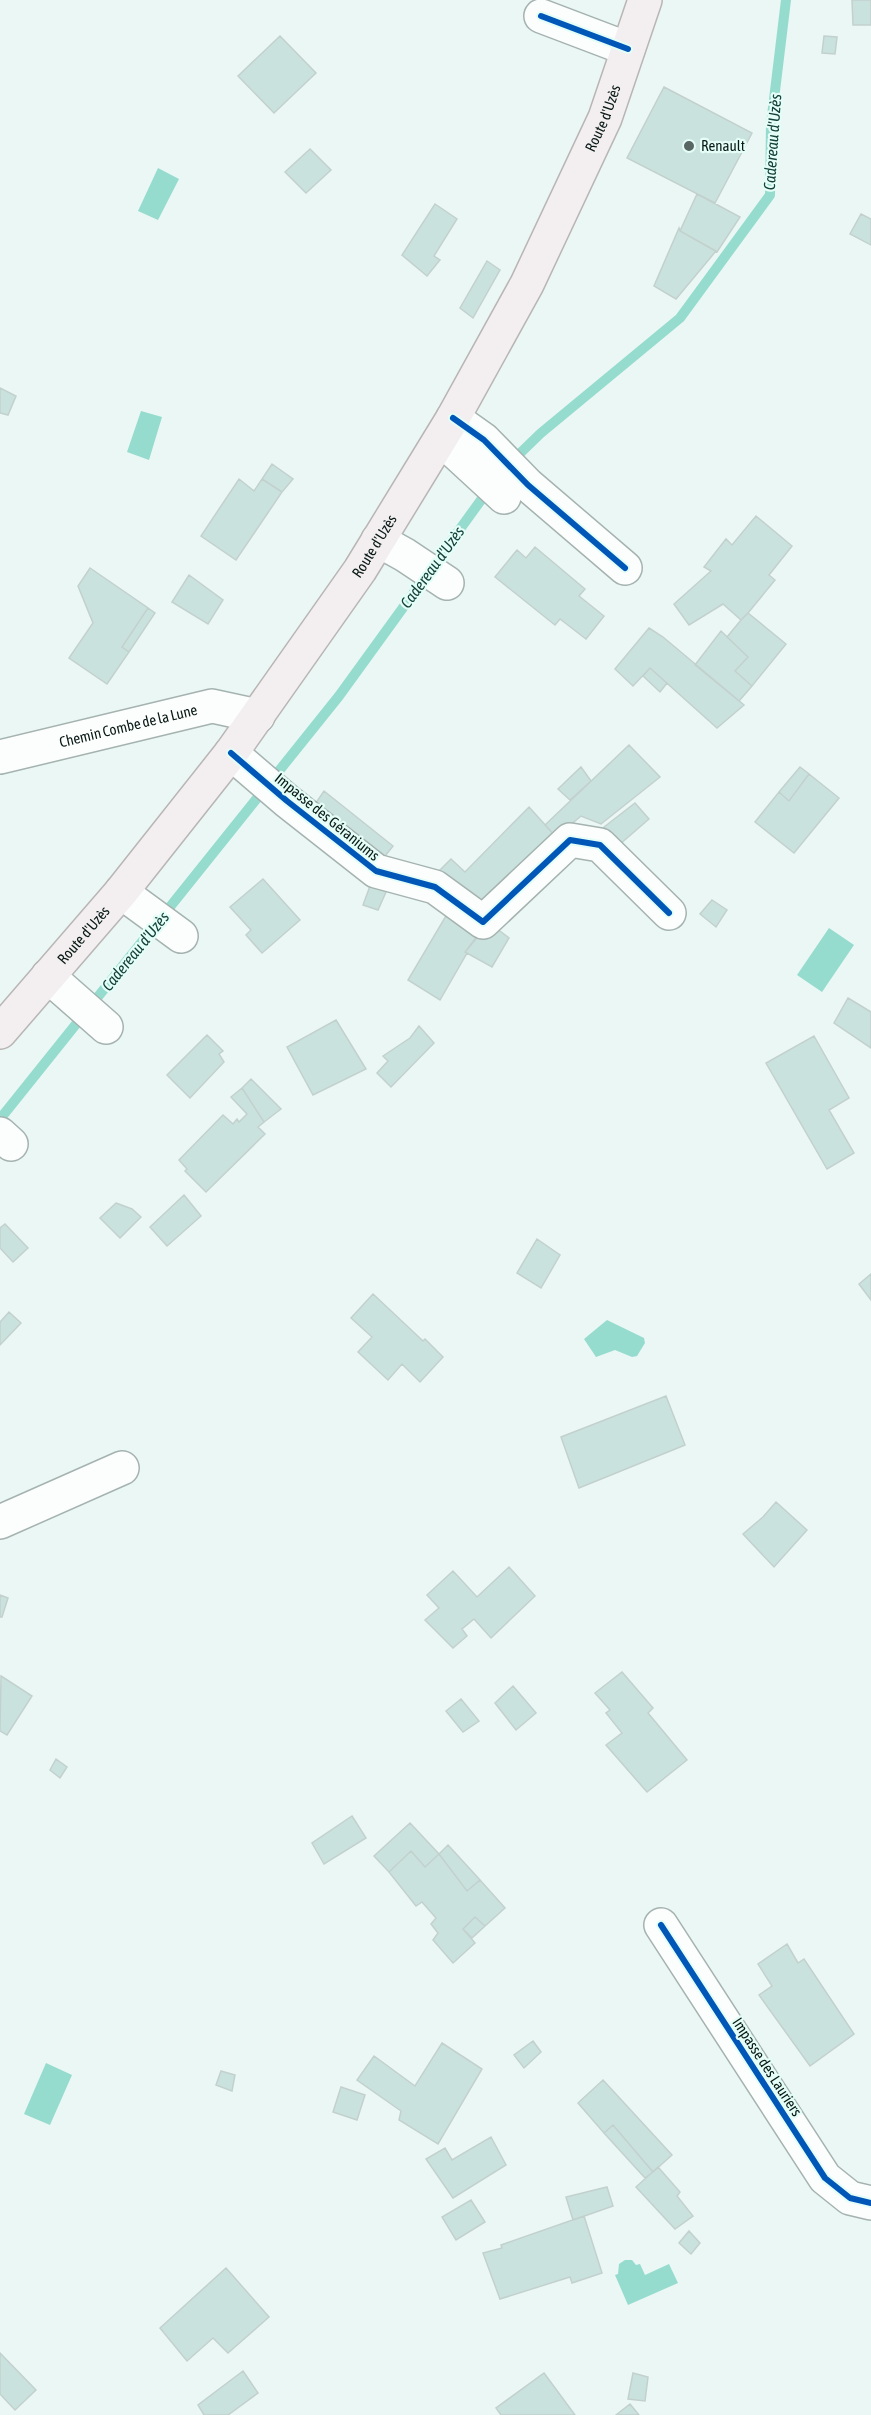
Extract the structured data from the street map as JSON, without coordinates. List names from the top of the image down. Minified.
{"streets":{"main road":["Route d'Uzès"],"street":["Chemin Combe de la Lune","Impasse des Géraniums","Impasse des Lauriers"]},"crossings":[["Route d'Uzès","Chemin Combe de la Lune"],["Route d'Uzès","Impasse des Géraniums"]],"water":["Cadereau d'Uzès"],"places":["Renault"]}
